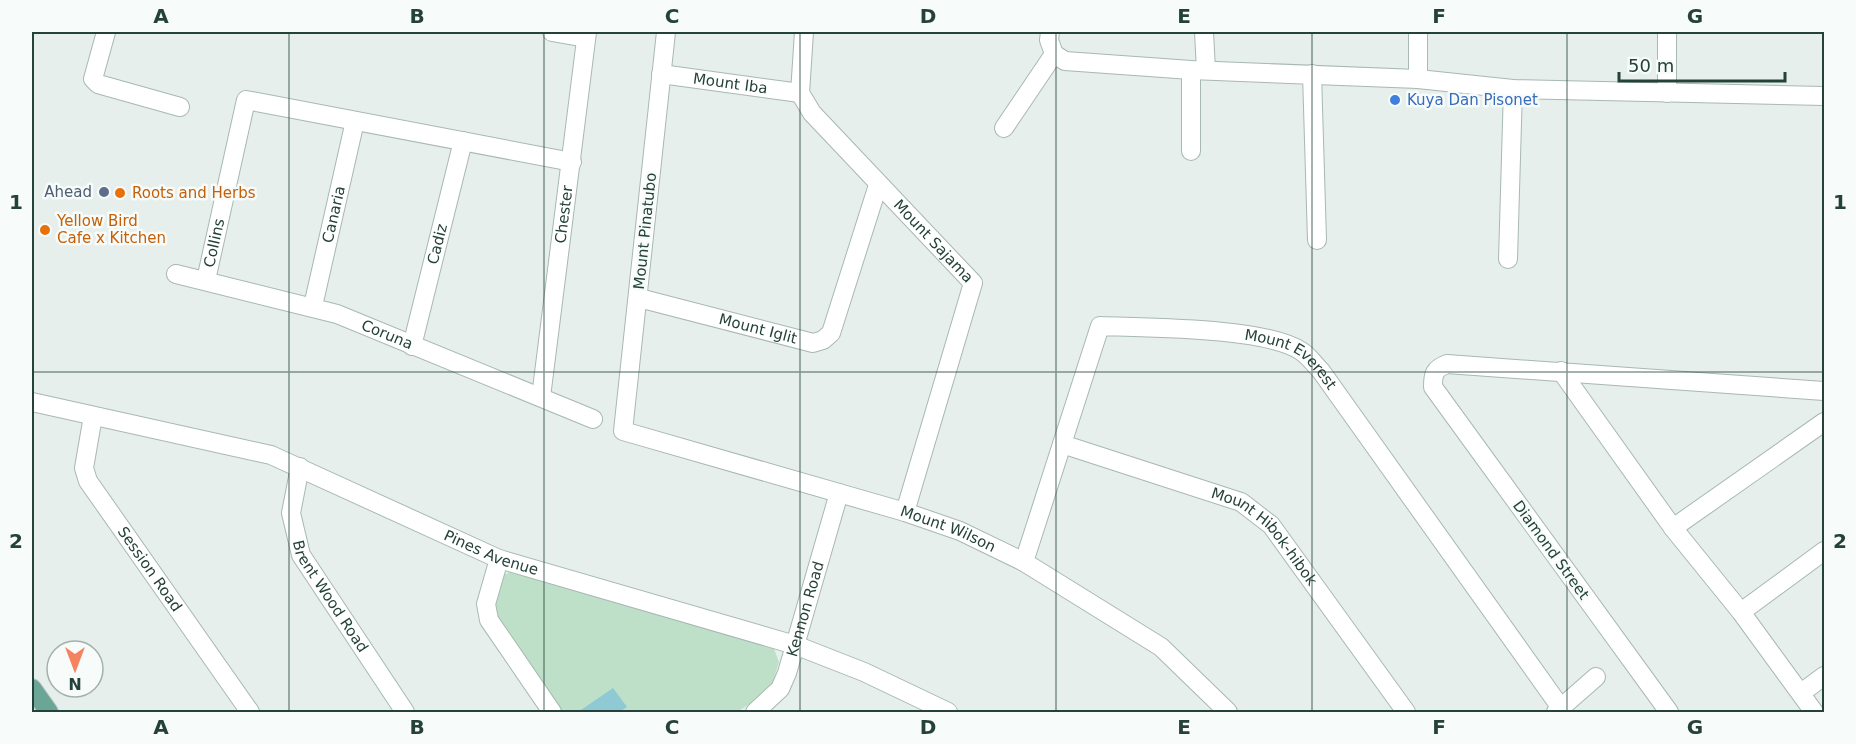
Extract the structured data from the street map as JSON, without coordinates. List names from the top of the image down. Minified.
{"streets":{"street":["Mount Iba","Canaria","Chester","Mount Pinatubo","Mount Sajama","Collins","Cadiz","Mount Iglit","Coruna","Mount Everest","Mount Wilson","Mount Hibok-hibok","Diamond Street","Pines Avenue","Session Road","Brent Wood Road","Kennon Road"]},"crossings":[["Mount Iba","Mount Pinatubo"],["Mount Iba","Mount Sajama"],["Canaria","Collins"],["Canaria","Coruna"],["Chester","Coruna"],["Mount Pinatubo","Mount Iglit"],["Mount Pinatubo","Mount Wilson"],["Mount Sajama","Mount Iglit"],["Mount Sajama","Mount Wilson"],["Collins","Coruna"],["Cadiz","Coruna"],["Mount Everest","Mount Wilson"],["Mount Everest","Mount Hibok-hibok"],["Mount Wilson","Kennon Road"],["Pines Avenue","Session Road"],["Pines Avenue","Brent Wood Road"],["Pines Avenue","Kennon Road"]],"places":["Kuya Dan Pisonet","Ahead","Roots and Herbs","Yellow Bird Cafe x Kitchen"],"scale_bar":"50 m","north":"bottom","grid":{"columns":["A","B","C","D","E","F","G"],"rows":["1","2"]}}
